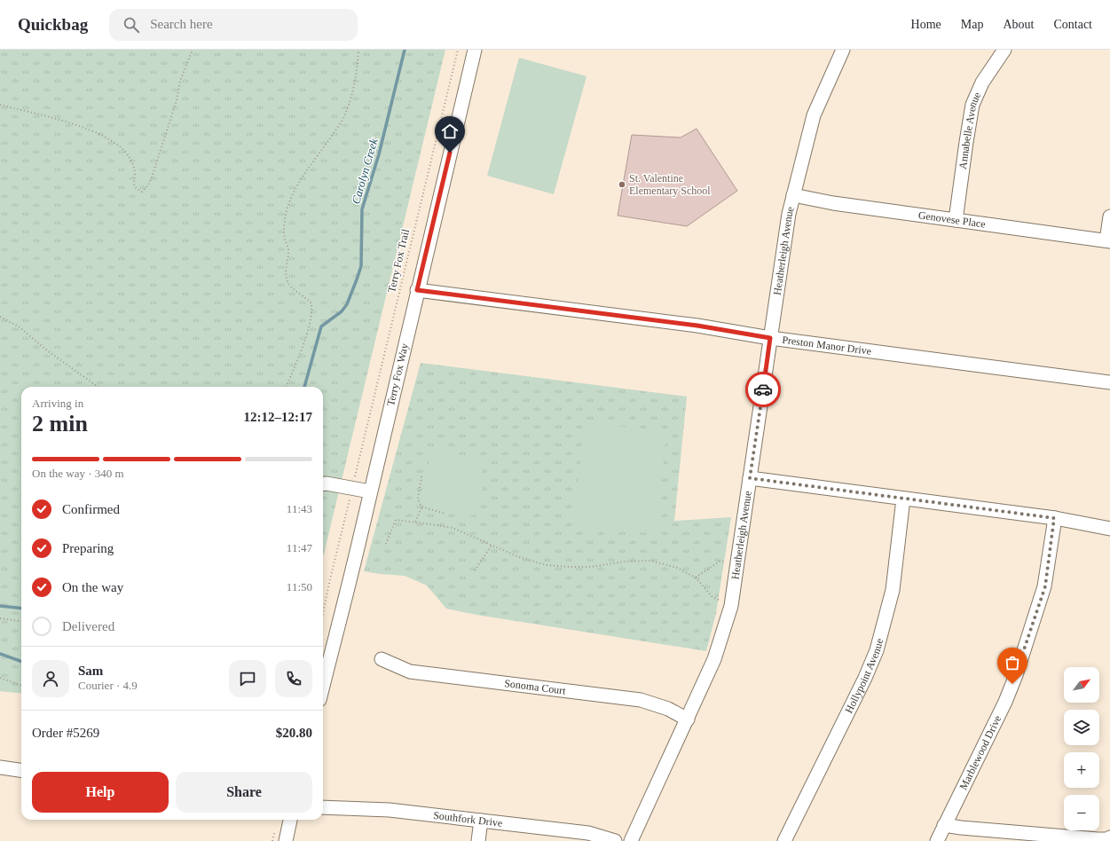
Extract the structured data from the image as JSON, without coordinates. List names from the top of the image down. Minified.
{"streets":{"street":["Annabelle Avenue","Genovese Place","Heatherleigh Avenue","Preston Manor Drive","Terry Fox Way","Hollypoint Avenue","Sonoma Court","Marblewood Drive","Southfork Drive"],"path":["Terry Fox Trail"]},"crossings":[["Annabelle Avenue","Genovese Place"],["Genovese Place","Heatherleigh Avenue"],["Heatherleigh Avenue","Preston Manor Drive"],["Heatherleigh Avenue","Sonoma Court"],["Preston Manor Drive","Terry Fox Way"]],"water":["Carolyn Creek"],"places":["St. Valentine Elementary School"],"north":"top right","page":{"header":"Quickbag","search":"Search here","nav":["Home","Map","About","Contact"],"heading":["2 min","Arriving in","12:12–12:17"],"panel":["Sam","Courier · 4.9","Order #5269","$20.80"],"bar":"On the way · 340 m","list":[["Confirmed","11:43"],["Preparing","11:47"],["On the way","11:50"],"Delivered"],"map_buttons":["+","−"],"buttons":["Help","Share"]}}
